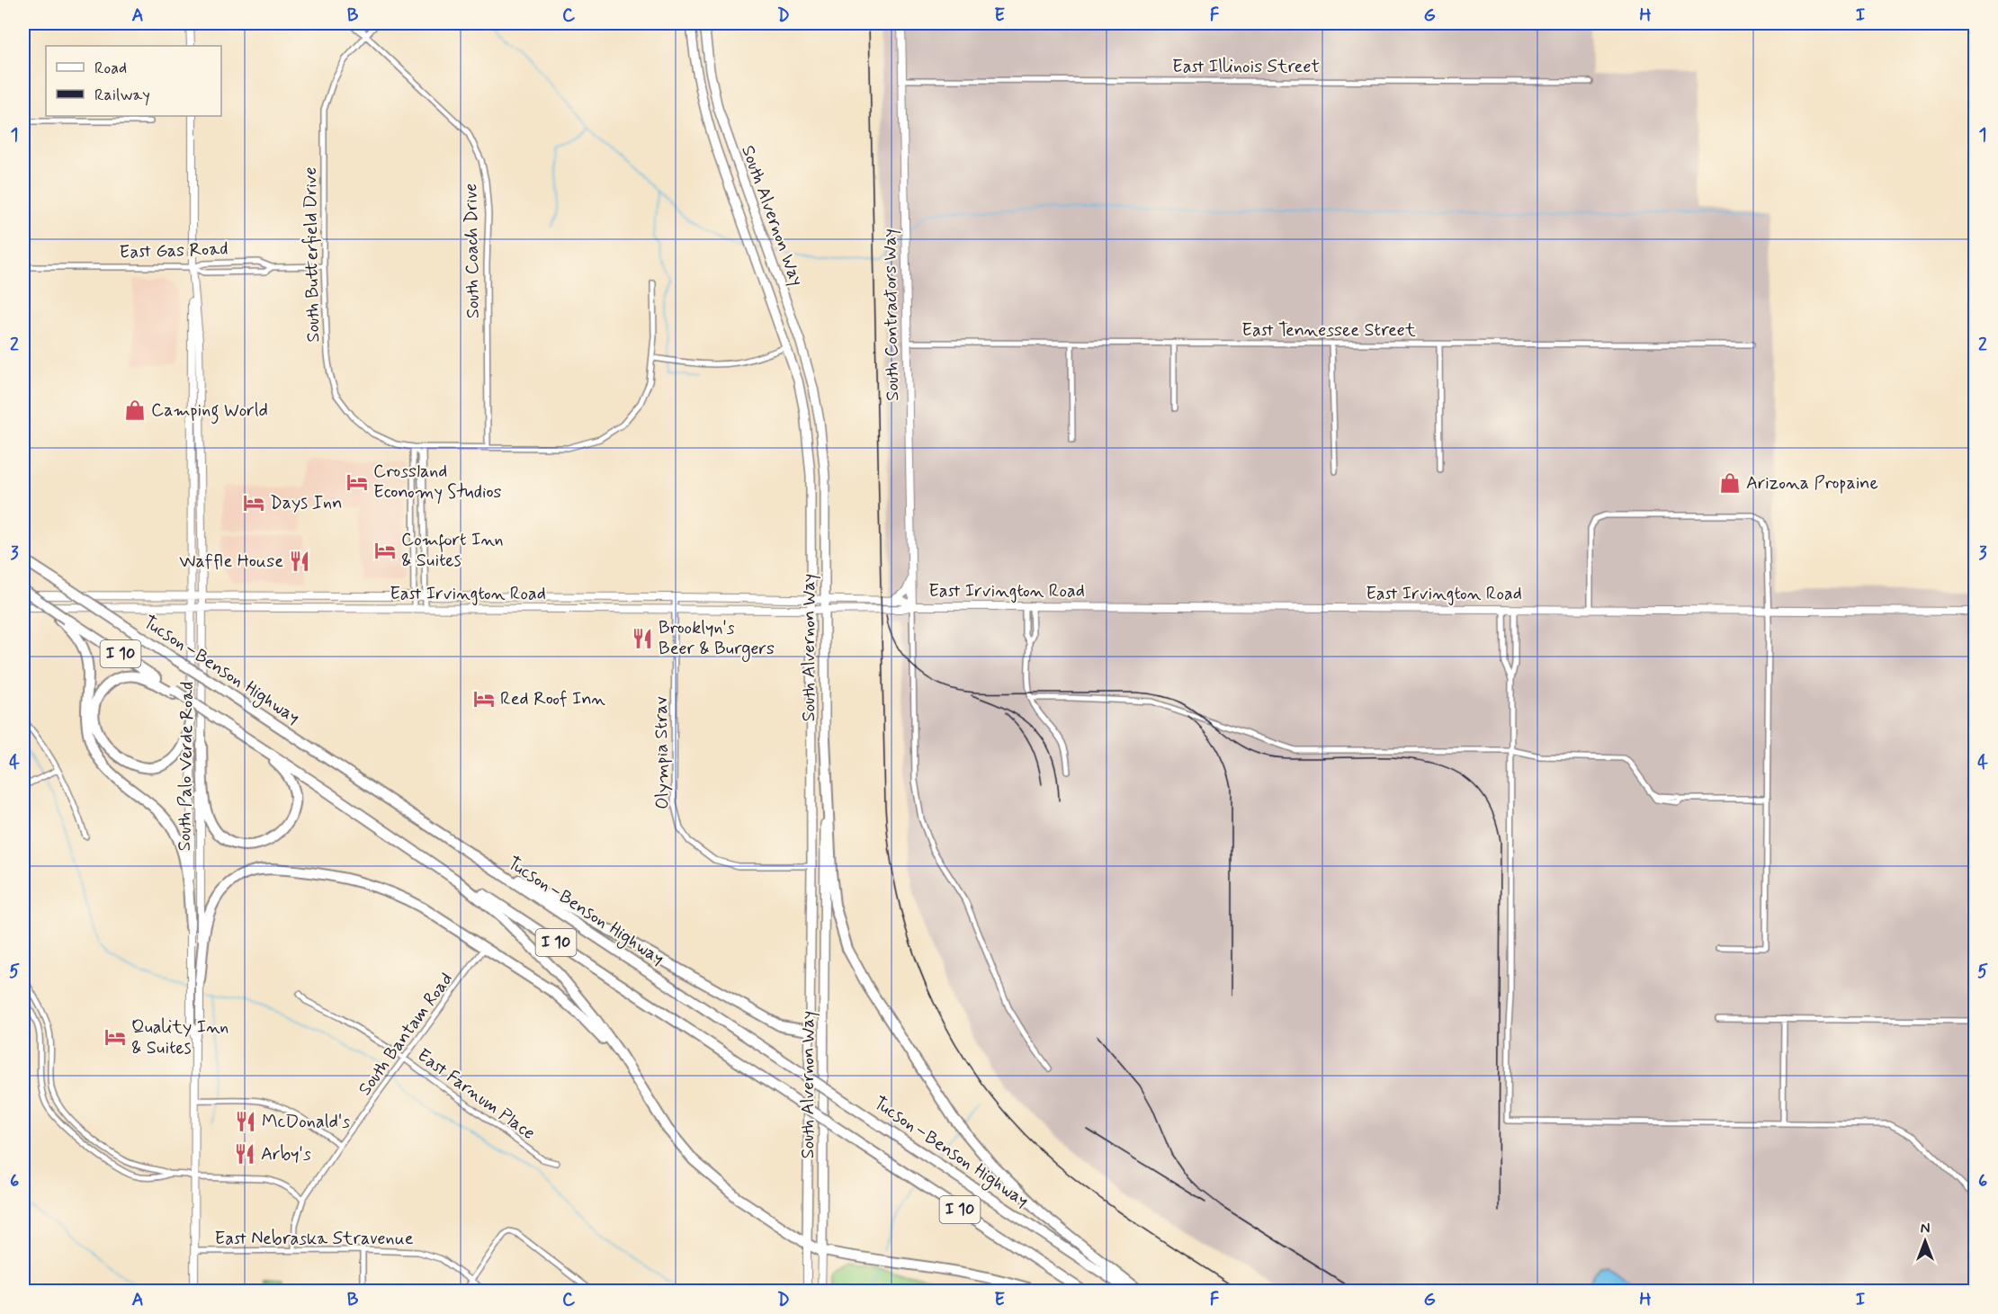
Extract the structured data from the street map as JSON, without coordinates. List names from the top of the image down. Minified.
{"streets":{"highway":["I 10","Tucson–Benson Highway"],"main road":["South Alvernon Way","South Contractors Way","East Irvington Road","South Palo Verde Road"],"street":["East Illinois Street","East Gas Road","South Coach Drive","South Butterfield Drive","East Tennessee Street","Olympia Strav","South Bantam Road","East Farnum Place","East Nebraska Stravenue"]},"crossings":[["East Illinois Street","South Contractors Way"],["South Alvernon Way","East Irvington Road"],["South Alvernon Way","Olympia Strav"],["East Gas Road","South Butterfield Drive"],["East Gas Road","South Palo Verde Road"],["South Coach Drive","South Butterfield Drive"],["South Contractors Way","East Tennessee Street"],["South Contractors Way","East Irvington Road"],["East Irvington Road","I 10"],["East Irvington Road","Olympia Strav"],["East Irvington Road","South Palo Verde Road"],["South Palo Verde Road","East Nebraska Stravenue"],["South Bantam Road","East Farnum Place"],["South Bantam Road","East Nebraska Stravenue"]],"places":{"shop":["Camping World","Arizona Propaine"],"hotel":["Crossland Economy Studios","Days Inn","Comfort Inn & Suites","Red Roof Inn","Quality Inn & Suites"],"restaurant":["Waffle House","Brooklyn's Beer & Burgers","McDonald's","Arby's"]},"legend":["Road","Railway"],"north":"top","grid":{"columns":["A","B","C","D","E","F","G","H","I"],"rows":["1","2","3","4","5","6"]}}
